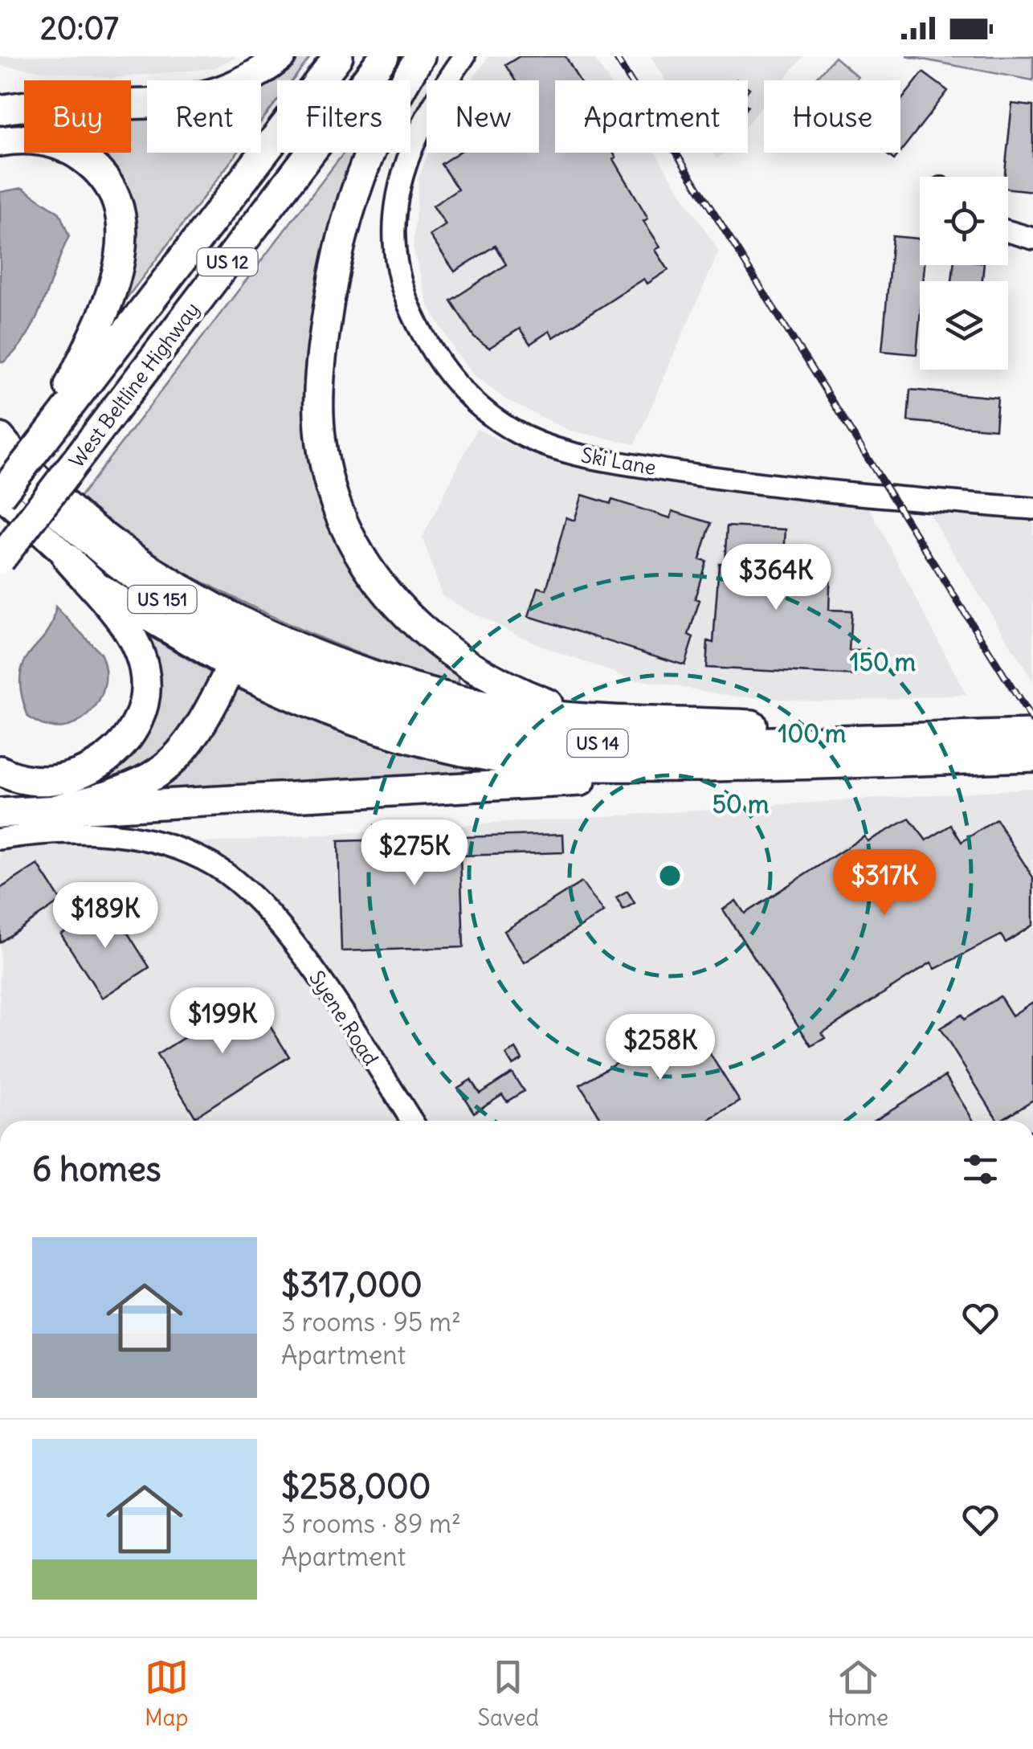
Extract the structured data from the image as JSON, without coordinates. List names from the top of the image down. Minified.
{"streets":{"highway":["US 12","West Beltline Highway","US 14"],"main road":["US 151"],"street":["Ski Lane","Syene Road"]},"crossings":[["West Beltline Highway","US 14"],["US 151","US 14"]],"page":{"status":"20:07","chip":["Buy","Rent","Filters","New","Apartment","House"],"price":["$364K","$275K","$317K","$189K","$199K","$258K"],"heading":"6 homes","list":[{"name":"$317,000","note":"3 rooms · 95 m² · Apartment"},{"name":"$258,000","note":"3 rooms · 89 m² · Apartment"}],"tabs":["Map","Saved","Home"]},"rings":["150 m","100 m","50 m"]}
